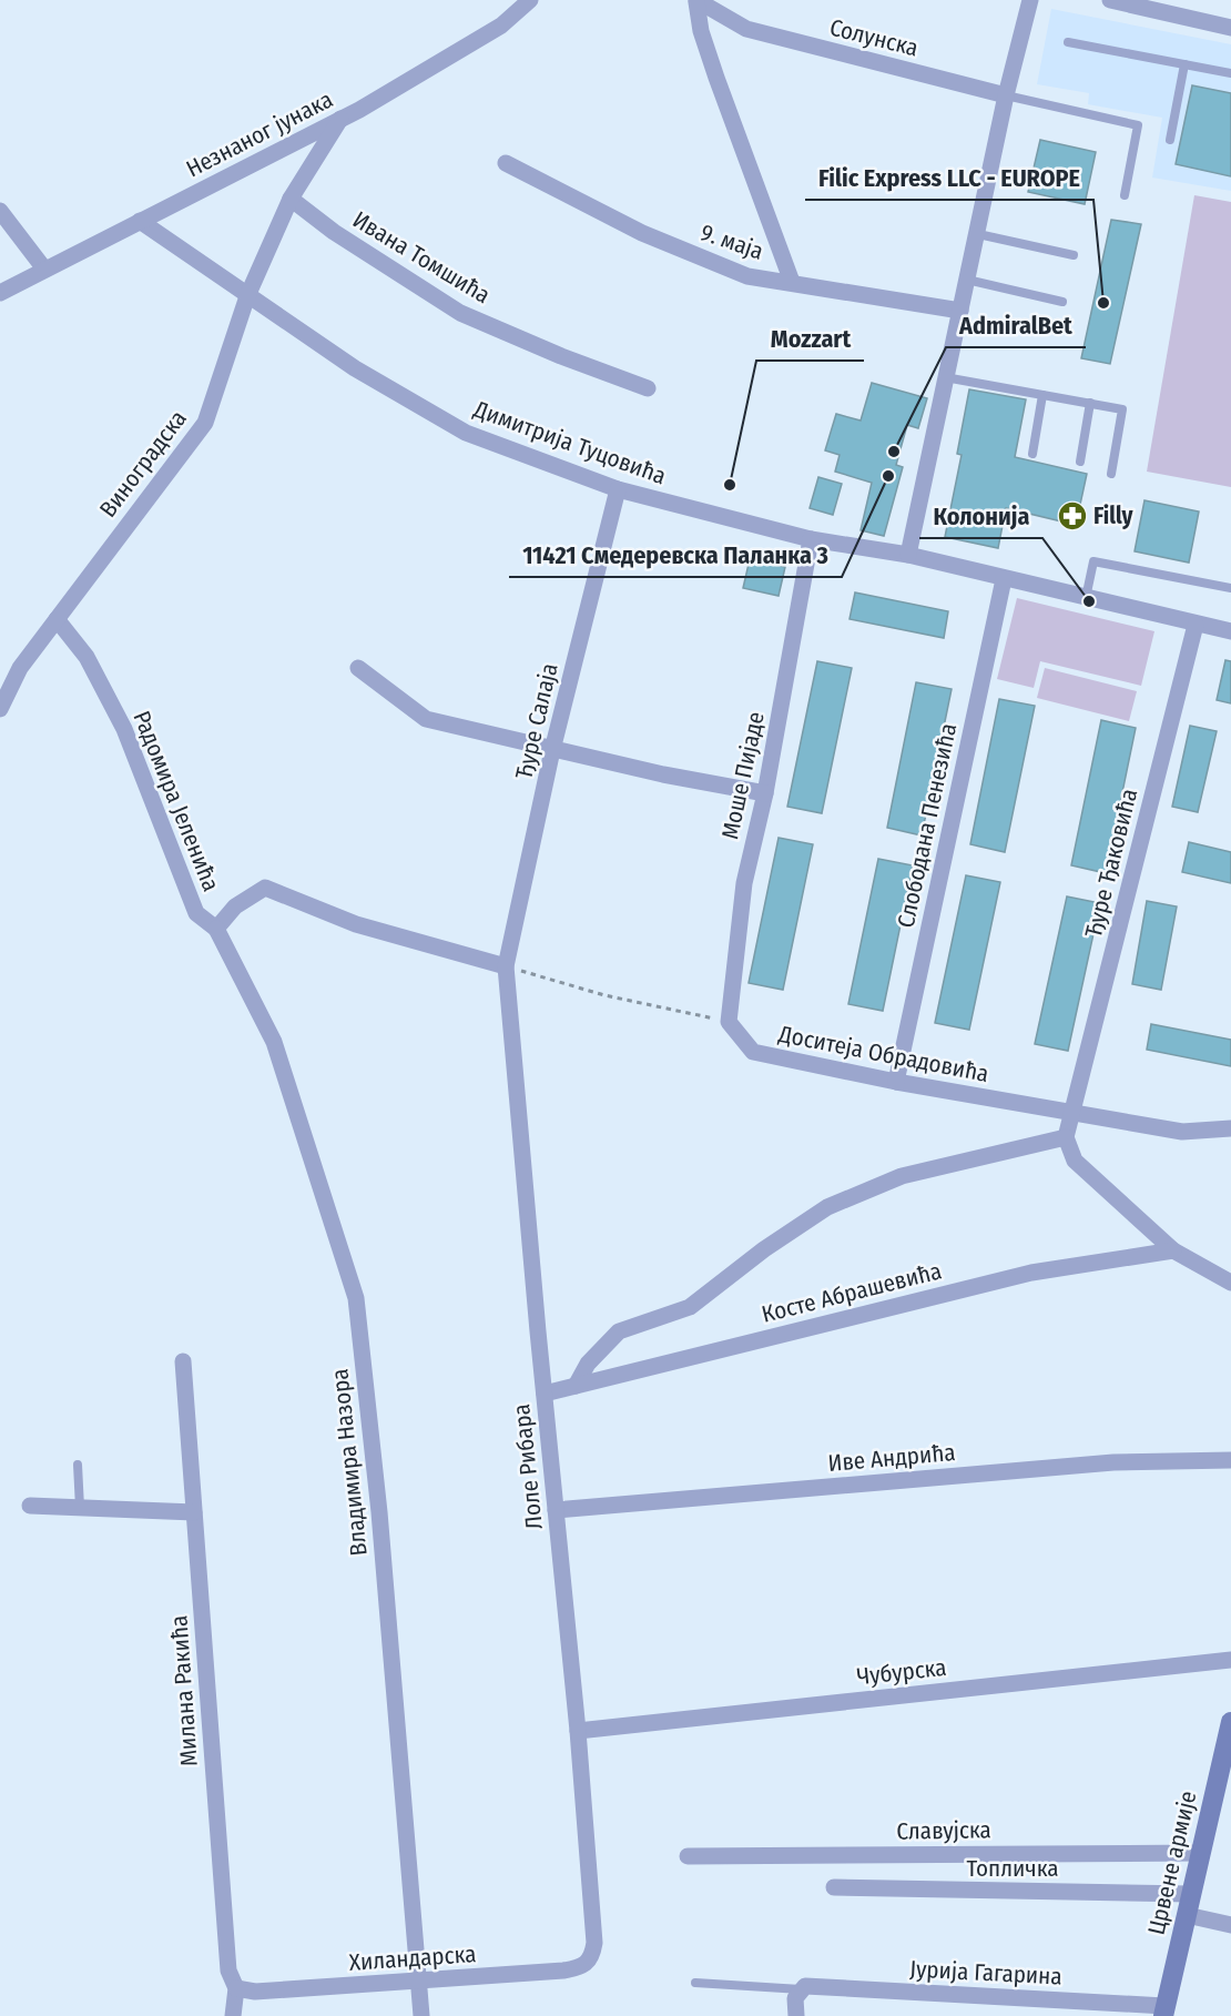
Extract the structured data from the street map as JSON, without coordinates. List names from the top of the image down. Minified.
{"streets":{"main road":["Црвене армије"],"street":["Солунска","Незнаног јунака","9. маја","Ивана Томшића","Димитрија Туцовића","Виноградска","Ђуре Салаја","Моше Пијаде","Радомира Јеленића","Слободана Пенезића","Ђуре Ђаковића","Доситеја Обрадовића","Косте Абрашевића","Иве Андрића","Владимира Назора","Лоле Рибара","Чубурска","Милана Ракића","Славујска","Топличка","Хиландарска","Јурија Гагарина"]},"crossings":[["Солунска","9. маја"],["Незнаног јунака","Димитрија Туцовића"],["Незнаног јунака","Виноградска"],["Ивана Томшића","Виноградска"],["Димитрија Туцовића","Виноградска"],["Димитрија Туцовића","Ђуре Салаја"],["Димитрија Туцовића","Моше Пијаде"],["Димитрија Туцовића","Слободана Пенезића"],["Димитрија Туцовића","Ђуре Ђаковића"],["Виноградска","Радомира Јеленића"],["Ђуре Салаја","Радомира Јеленића"],["Ђуре Салаја","Лоле Рибара"],["Моше Пијаде","Доситеја Обрадовића"],["Радомира Јеленића","Владимира Назора"],["Радомира Јеленића","Лоле Рибара"],["Слободана Пенезића","Доситеја Обрадовића"],["Ђуре Ђаковића","Доситеја Обрадовића"],["Косте Абрашевића","Лоле Рибара"],["Иве Андрића","Лоле Рибара"],["Владимира Назора","Хиландарска"],["Лоле Рибара","Чубурска"],["Лоле Рибара","Хиландарска"],["Милана Ракића","Хиландарска"],["Славујска","Црвене армије"],["Црвене армије","Топличка"],["Црвене армије","Јурија Гагарина"]],"places":{"other":["Filic Express LLC - EUROPE","AdmiralBet","11421 Смедеревска Паланка 3","Mozzart","Колонија"],"pharmacy":["Filly"]}}
